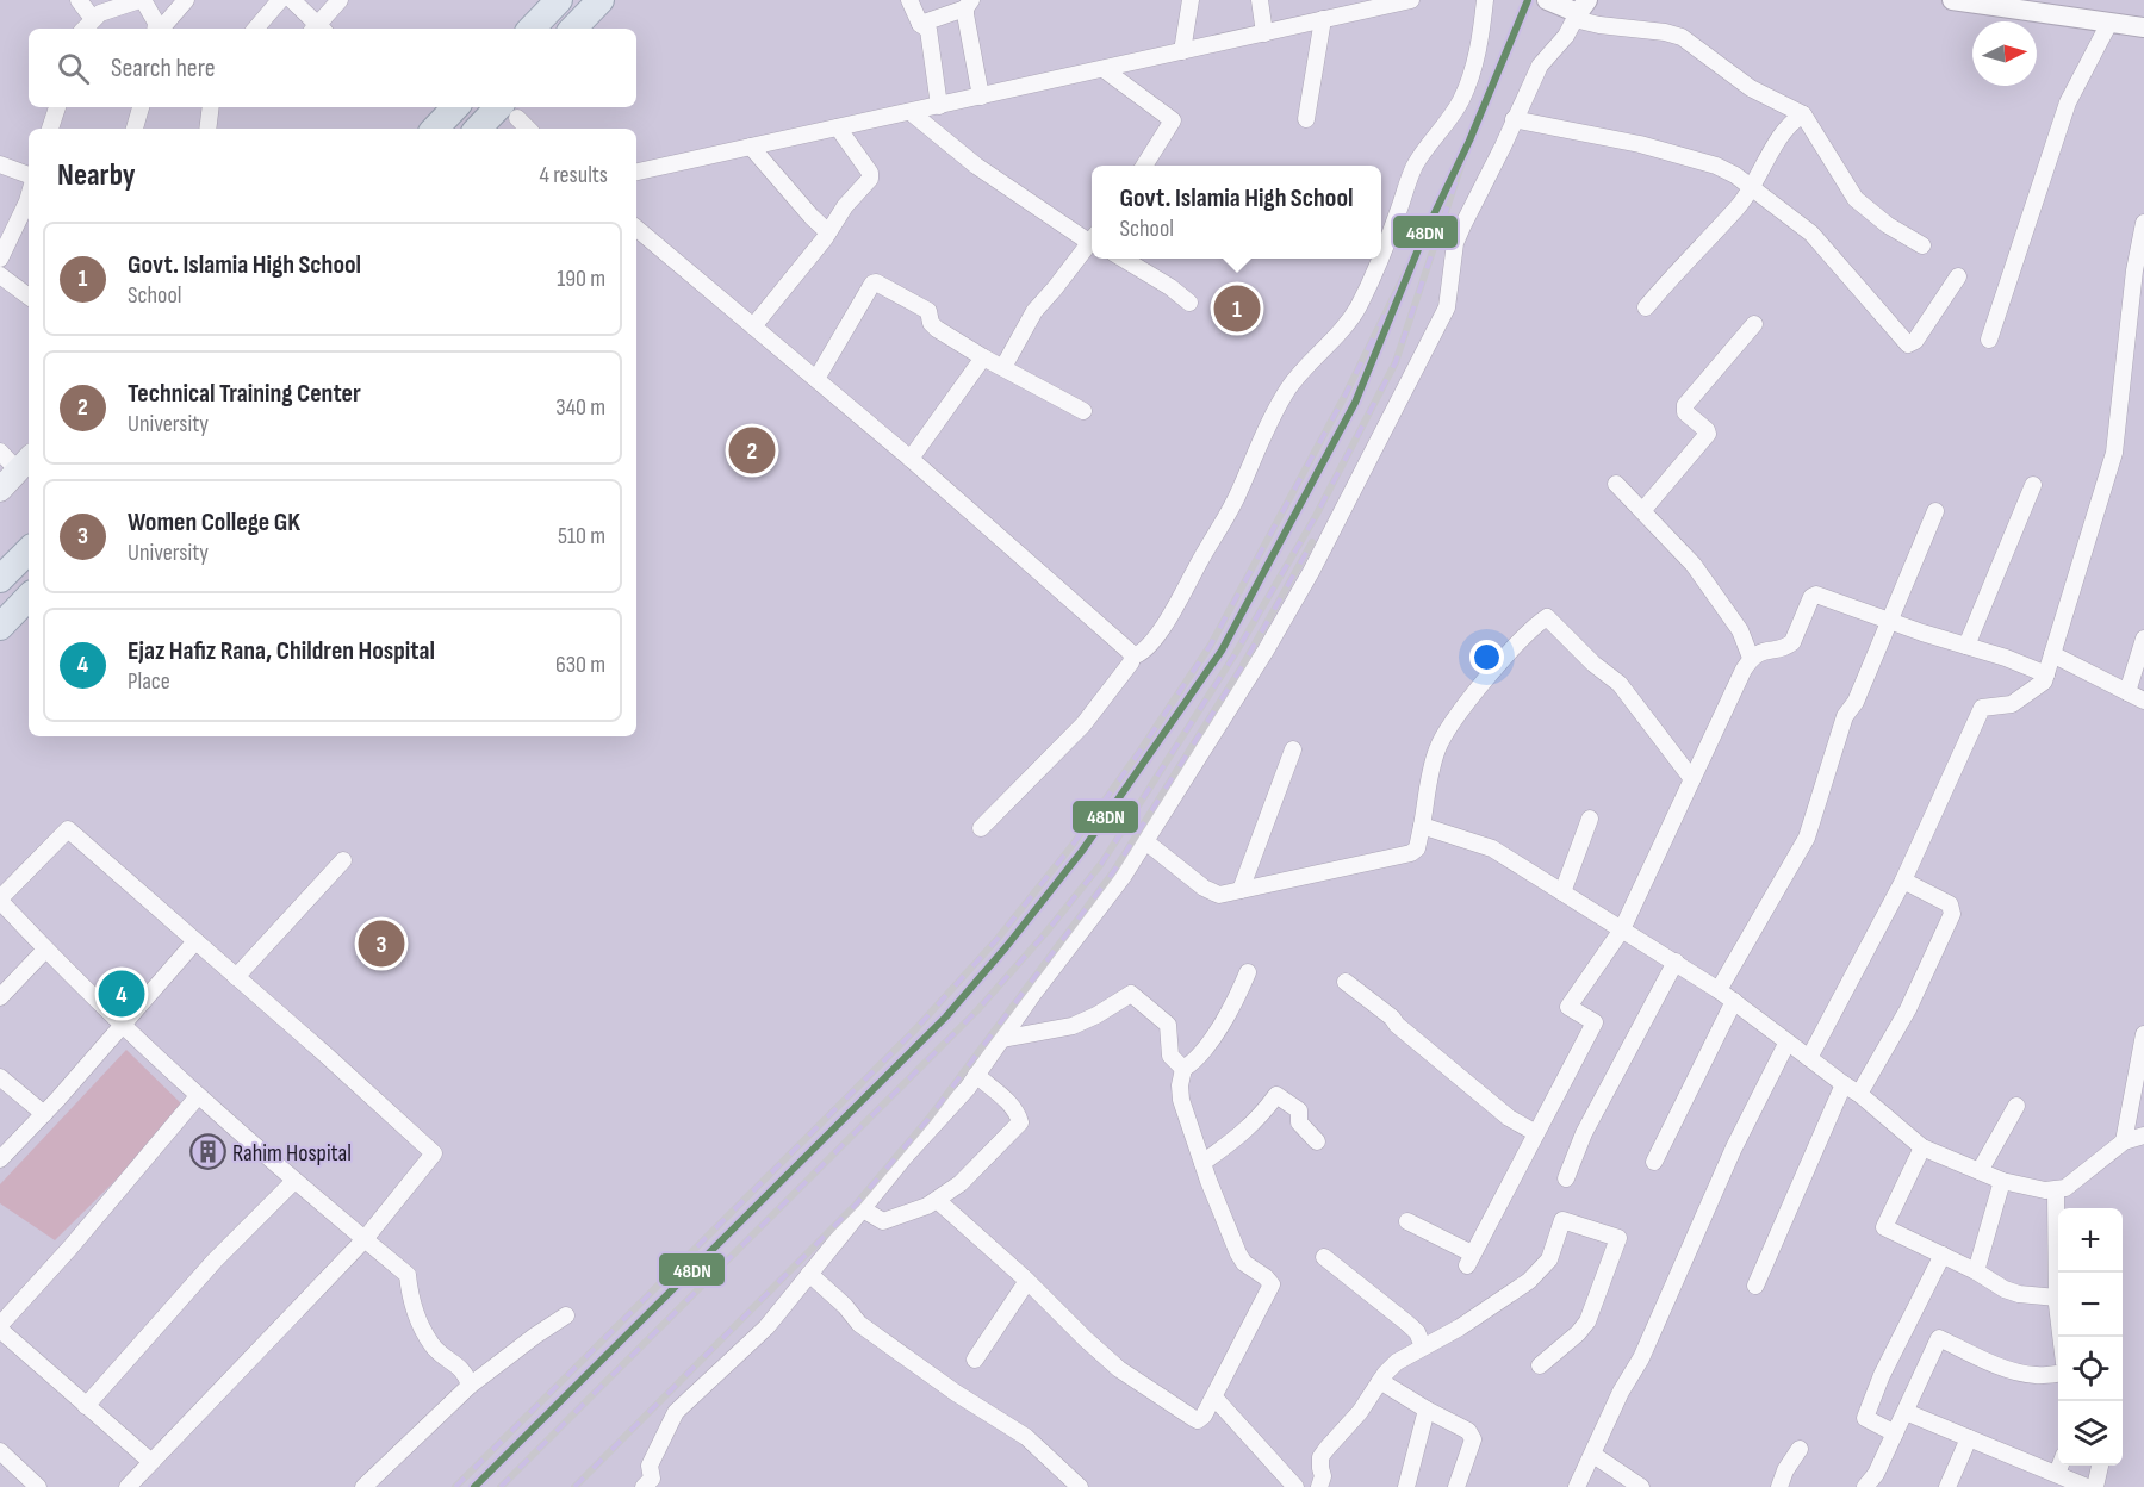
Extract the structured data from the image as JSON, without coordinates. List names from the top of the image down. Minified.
{"places":{"building":["Rahim Hospital"]},"lines":["transit line 48DN"],"north":"right","page":{"search":"Search here","heading":["Nearby","4 results"],"popup":["Govt. Islamia High School","School"],"list":[{"mark":"1","name":"Govt. Islamia High School","note":"School","value":"190 m"},{"mark":"2","name":"Technical Training Center","note":"University","value":"340 m"},{"mark":"3","name":"Women College GK","note":"University","value":"510 m"},{"mark":"4","name":"Ejaz Hafiz Rana, Children Hospital","note":"Place","value":"630 m"}],"pins":["1","2","3","4"],"map_buttons":["+","−"]}}
